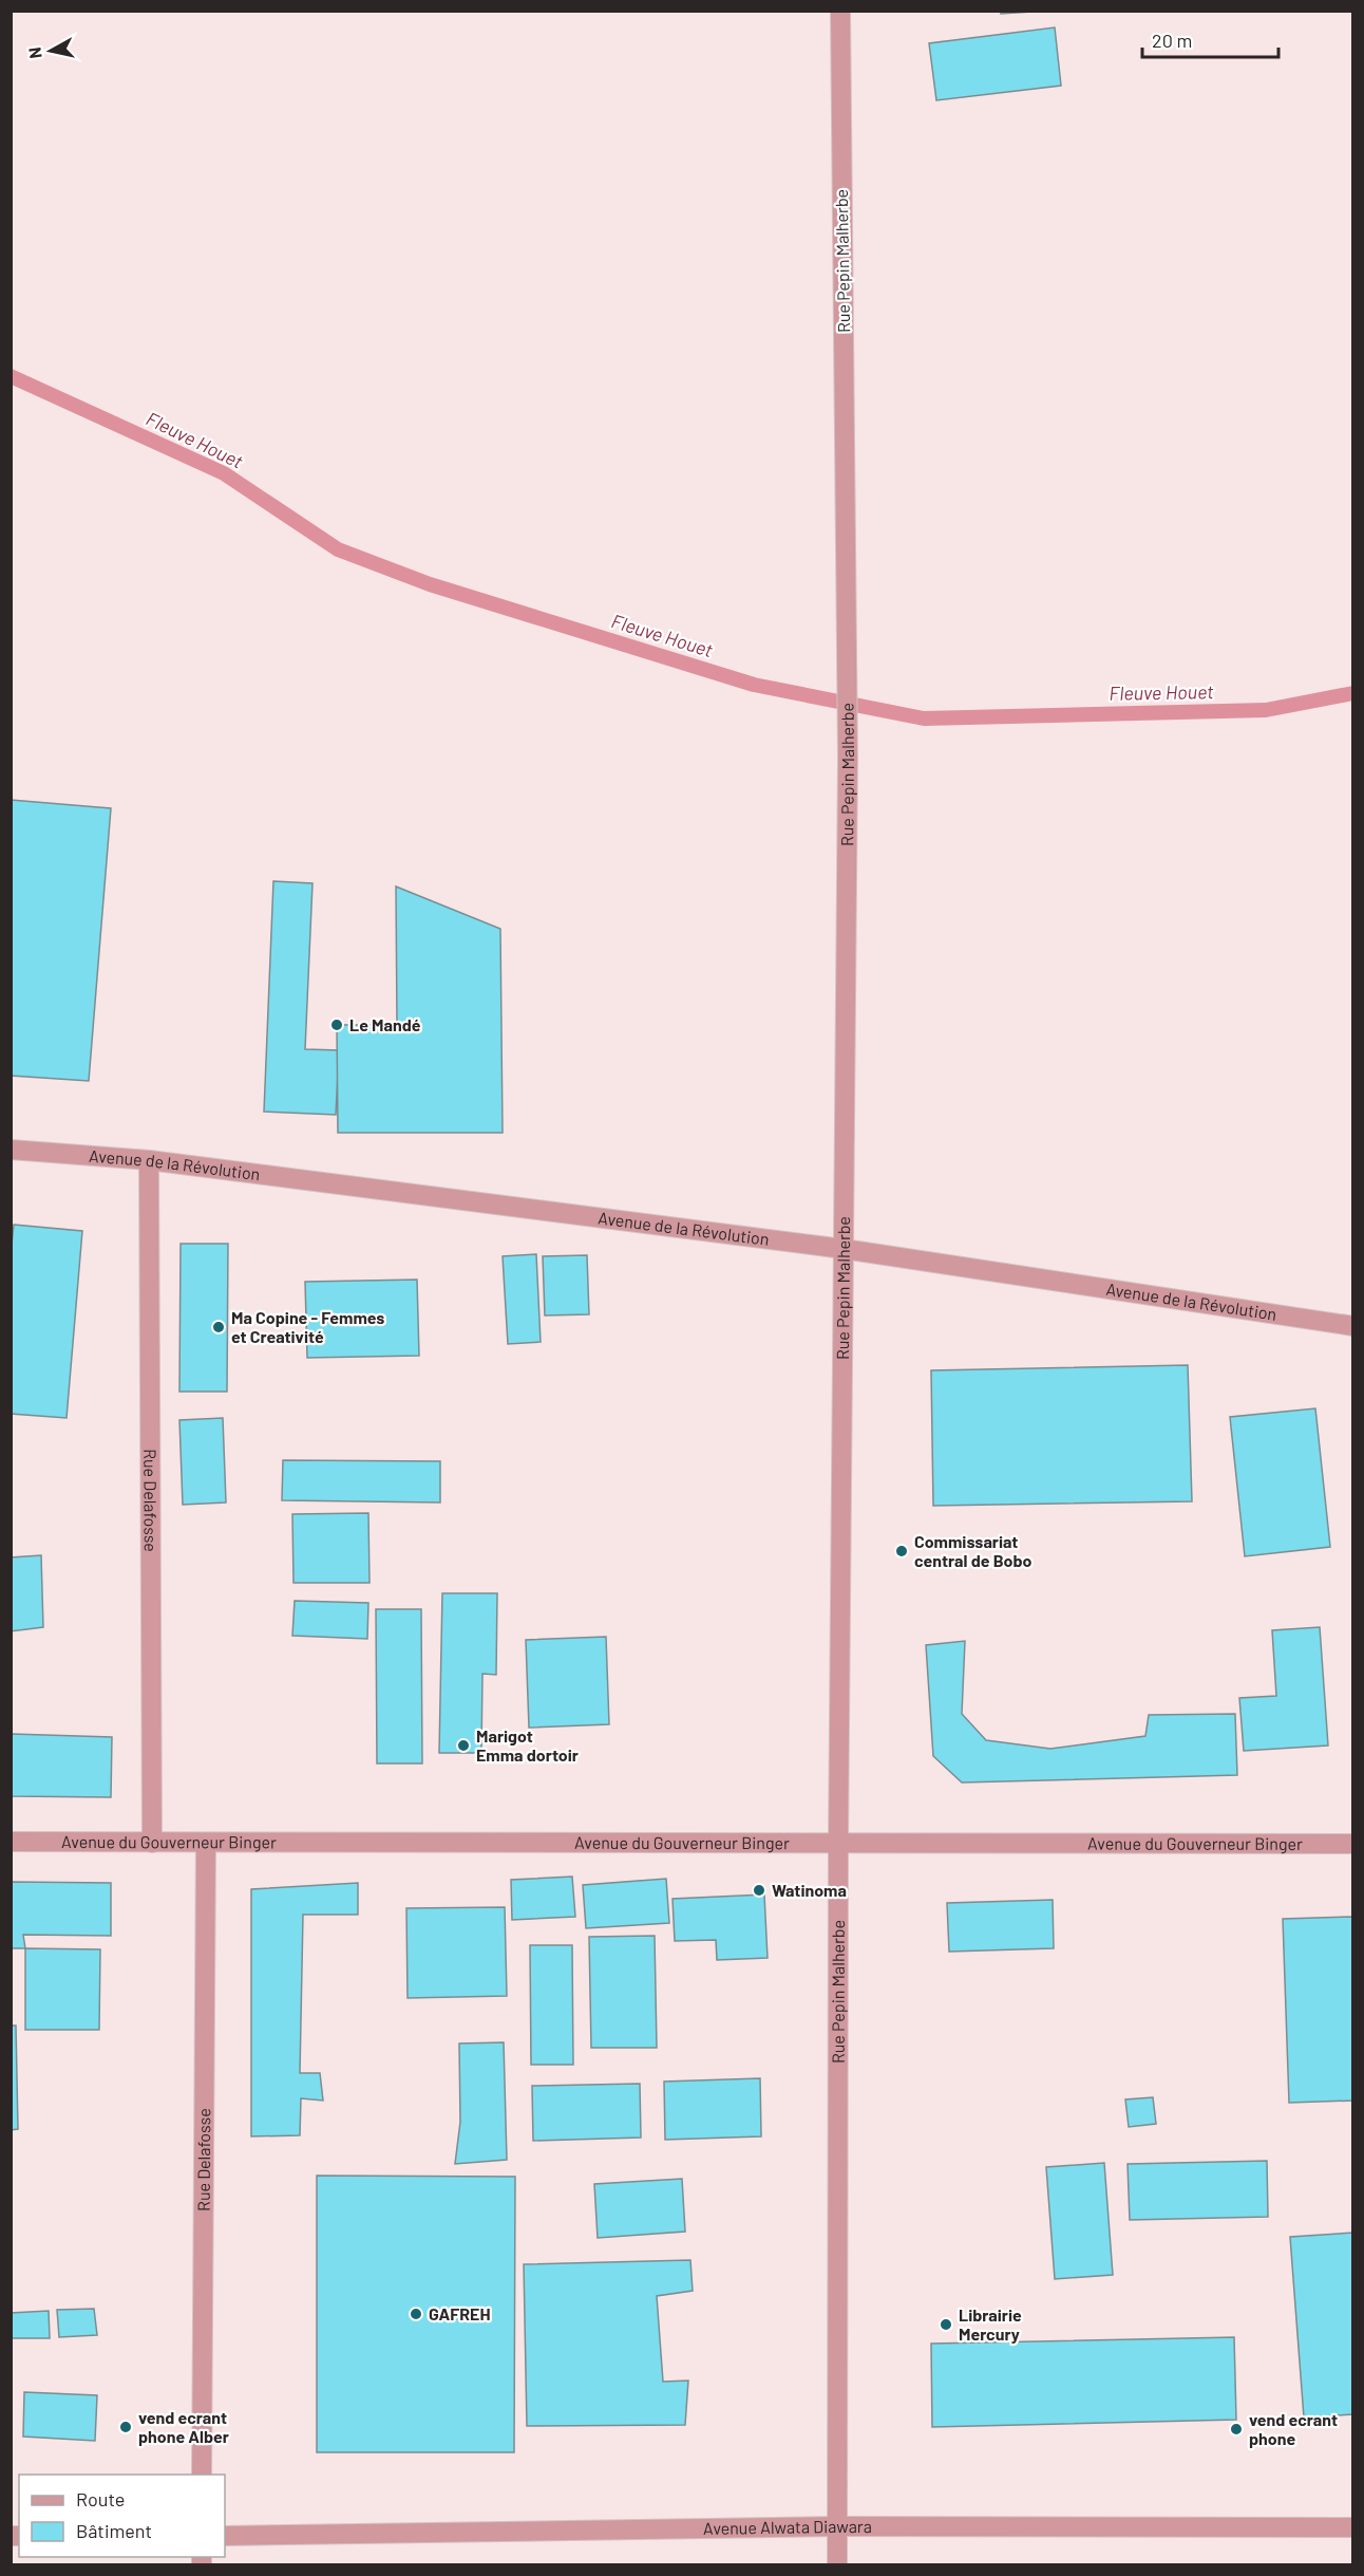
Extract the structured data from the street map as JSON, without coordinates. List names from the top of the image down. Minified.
{"streets":{"street":["Rue Pepin Malherbe","Avenue de la Révolution","Rue Delafosse","Avenue du Gouverneur Binger","Avenue Alwata Diawara"]},"crossings":[["Rue Pepin Malherbe","Avenue de la Révolution"],["Rue Pepin Malherbe","Avenue du Gouverneur Binger"],["Rue Pepin Malherbe","Avenue Alwata Diawara"],["Avenue de la Révolution","Rue Delafosse"],["Rue Delafosse","Avenue du Gouverneur Binger"]],"water":["Fleuve Houet"],"places":["Le Mandé","Ma Copine - Femmes et Creativité","Commissariat central de Bobo","Marigot Emma dortoir","Watinoma","GAFREH","Librairie Mercury","vend ecrant phone Alber","vend ecrant phone"],"legend":["Route","Bâtiment"],"scale_bar":"20 m","north":"left"}
